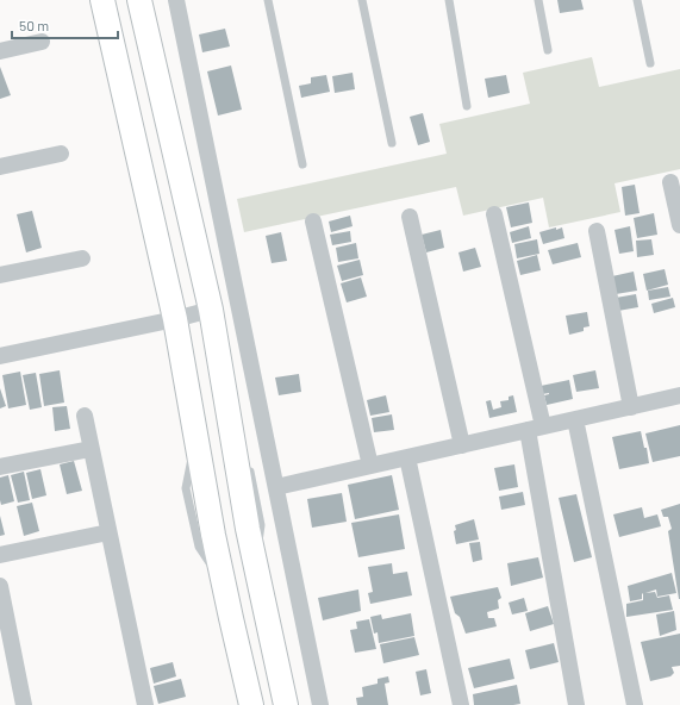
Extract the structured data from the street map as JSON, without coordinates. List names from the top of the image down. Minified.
{"scale_bar":"50 m"}
